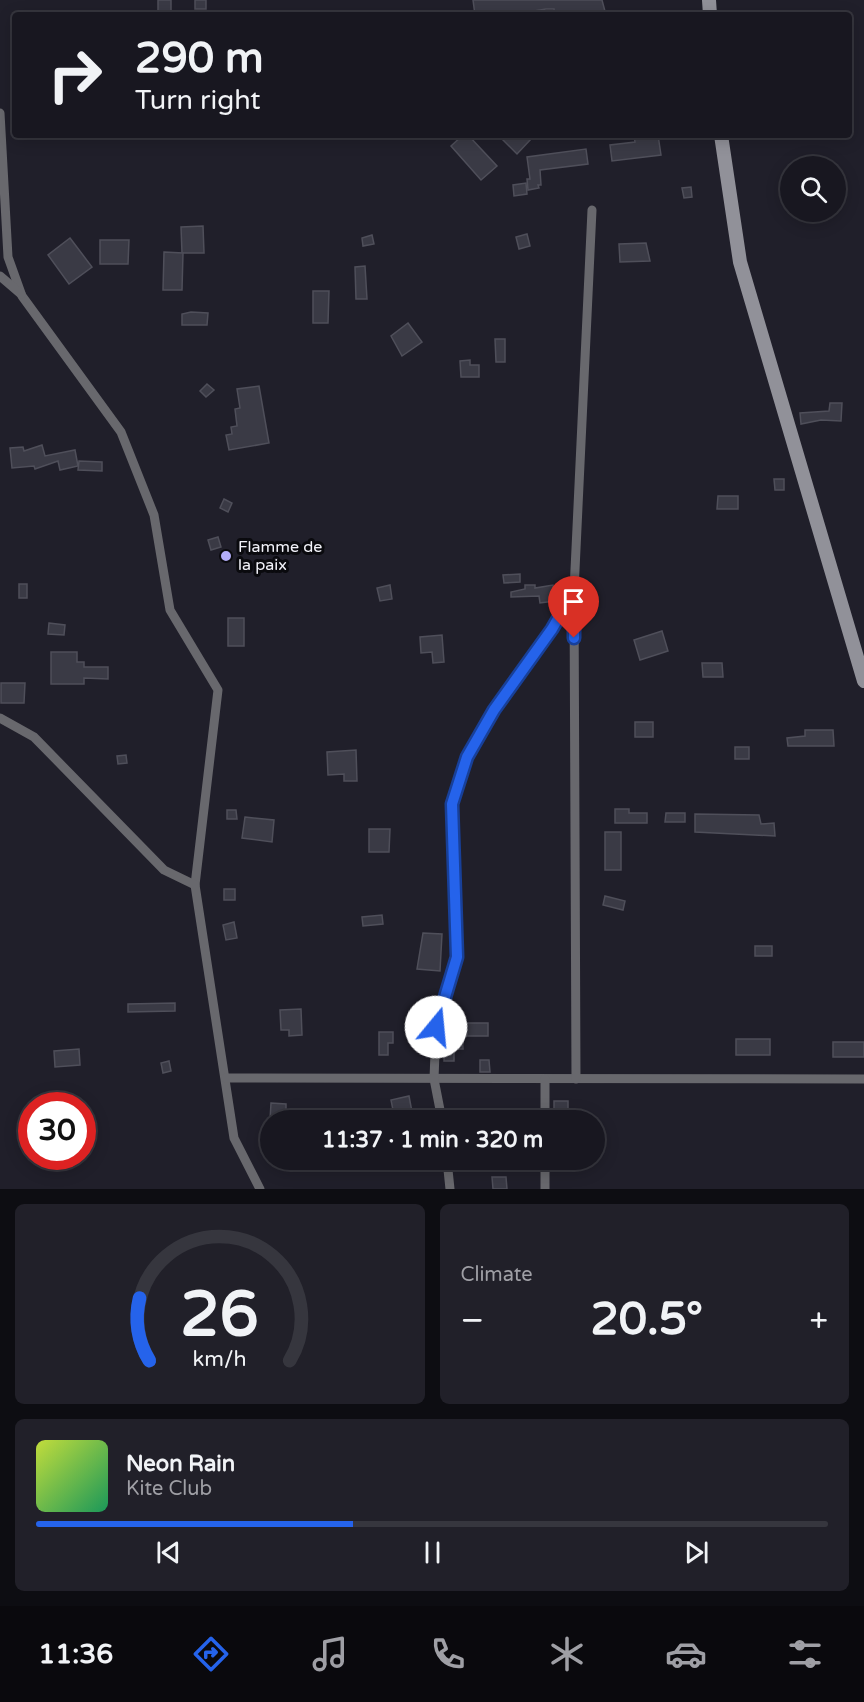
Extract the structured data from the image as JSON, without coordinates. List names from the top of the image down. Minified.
{"places":["Flamme de la paix"],"page":{"turn":["290 m","Turn right"],"limit":"30","trip":"11:37 · 1 min · 320 m","tile":"Climate","heat":["−","20.5°","+"],"song":["Neon Rain","Kite Club"],"tabs":"11:36","gauge":["26","km/h"]}}
